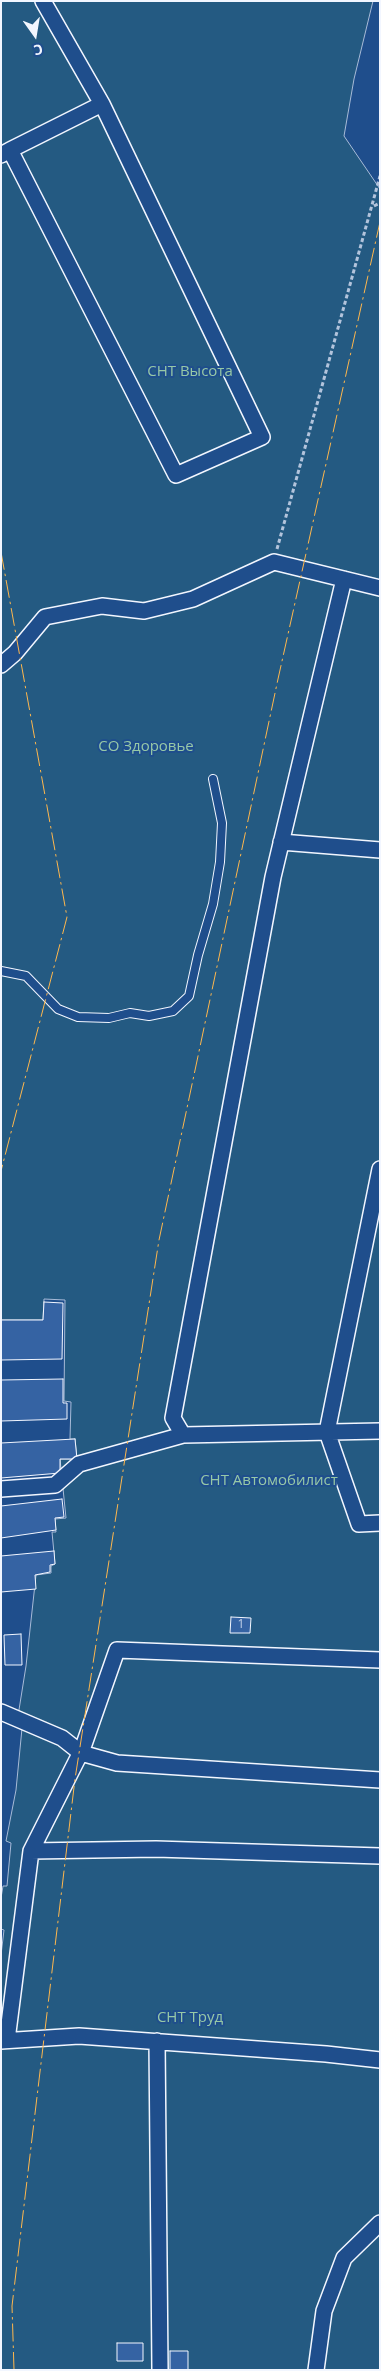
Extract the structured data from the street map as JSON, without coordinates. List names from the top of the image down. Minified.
{"parks":["СНТ Высота","СО Здоровье","СНТ Автомобилист","СНТ Труд"],"house_numbers":["1"],"north":"bottom"}
